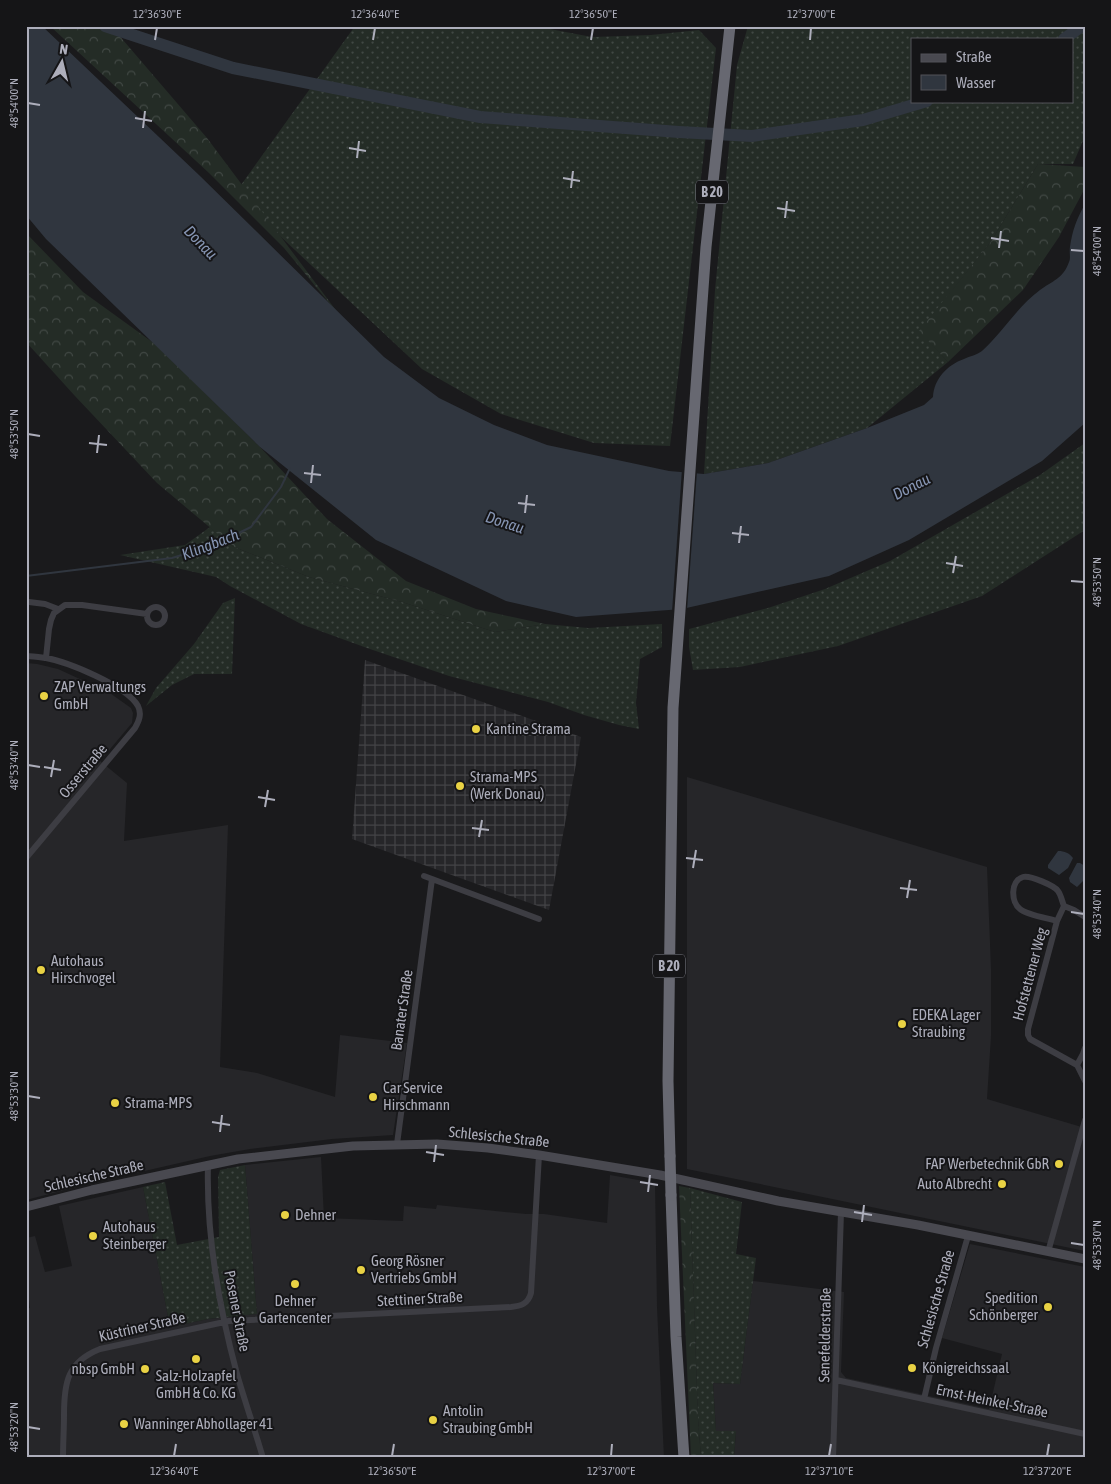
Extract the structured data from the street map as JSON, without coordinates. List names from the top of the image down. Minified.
{"streets":{"highway":["B 20"],"street":["Osserstraße","Hofstettener Weg","Banater Straße","Schlesische Straße","Stettiner Straße","Posener Straße","Küstriner Straße","Senefelderstraße","Ernst-Heinkel-Straße"]},"crossings":[["Banater Straße","Schlesische Straße"],["Schlesische Straße","Stettiner Straße"],["Schlesische Straße","Posener Straße"],["Schlesische Straße","Senefelderstraße"],["Schlesische Straße","Ernst-Heinkel-Straße"],["Stettiner Straße","Posener Straße"],["Stettiner Straße","Küstriner Straße"],["Posener Straße","Küstriner Straße"],["Senefelderstraße","Ernst-Heinkel-Straße"]],"water":["Donau","Klingbach"],"places":["ZAP Verwaltungs GmbH","Kantine Strama","Strama-MPS (Werk Donau)","Autohaus Hirschvogel","EDEKA Lager Straubing","Car Service Hirschmann","Strama-MPS","FAP Werbetechnik GbR","Auto Albrecht","Dehner","Autohaus Steinberger","Georg Rösner Vertriebs GmbH","Dehner Gartencenter","Spedition Schönberger","Salz-Holzapfel GmbH & Co. KG","Königreichssaal","nbsp GmbH","Antolin Straubing GmbH","Wanninger Abhollager 41"],"legend":["Straße","Wasser"],"north":"top","coordinates":["12°36'30\"E","12°36'40\"E","12°36'50\"E","12°37'00\"E","48°54'00\"N","48°53'50\"N","48°53'40\"N","48°53'30\"N","48°53'20\"N","12°37'10\"E","12°37'20\"E"]}
